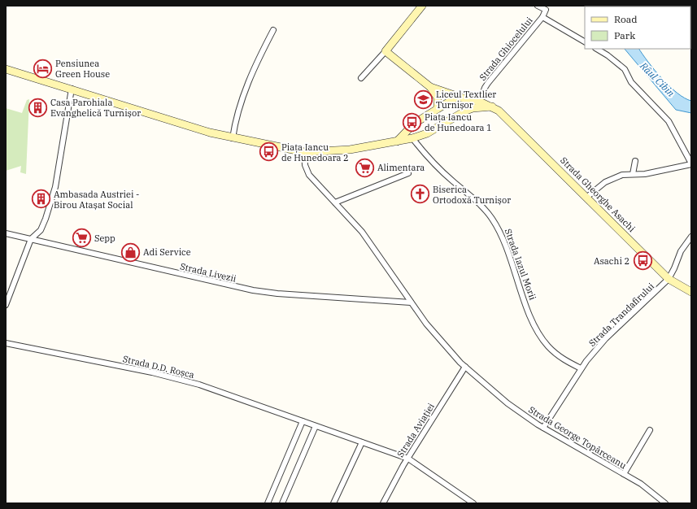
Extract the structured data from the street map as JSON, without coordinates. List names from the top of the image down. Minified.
{"streets":{"street":["Strada Ghiocelului","Strada Gheorghe Asachi","Strada Iazul Morii","Strada Livezii","Strada Trandafirului","Strada D.D. Roșca","Strada Aviației","Strada George Topârceanu"]},"crossings":[["Strada Ghiocelului","Strada Gheorghe Asachi"],["Strada Gheorghe Asachi","Strada Trandafirului"],["Strada Iazul Morii","Strada Trandafirului"],["Strada Livezii","Strada George Topârceanu"],["Strada Trandafirului","Strada George Topârceanu"],["Strada D.D. Roșca","Strada Aviației"],["Strada Aviației","Strada George Topârceanu"]],"water":["Râul Cibin"],"places":{"hotel":["Pensiunea Green House"],"school or university":["Liceul Textlier Turnișor"],"building":["Casa Parohiala Evanghelică Turnișor","Ambasada Austriei - Birou Atașat Social"],"bus stop":["Piața Iancu de Hunedoara 1","Piața Iancu de Hunedoara 2","Asachi 2"],"supermarket":["Alimentara","Sepp"],"church":["Biserica Ortodoxă Turnișor"],"shop":["Adi Service"]},"legend":["Road","Park"]}
